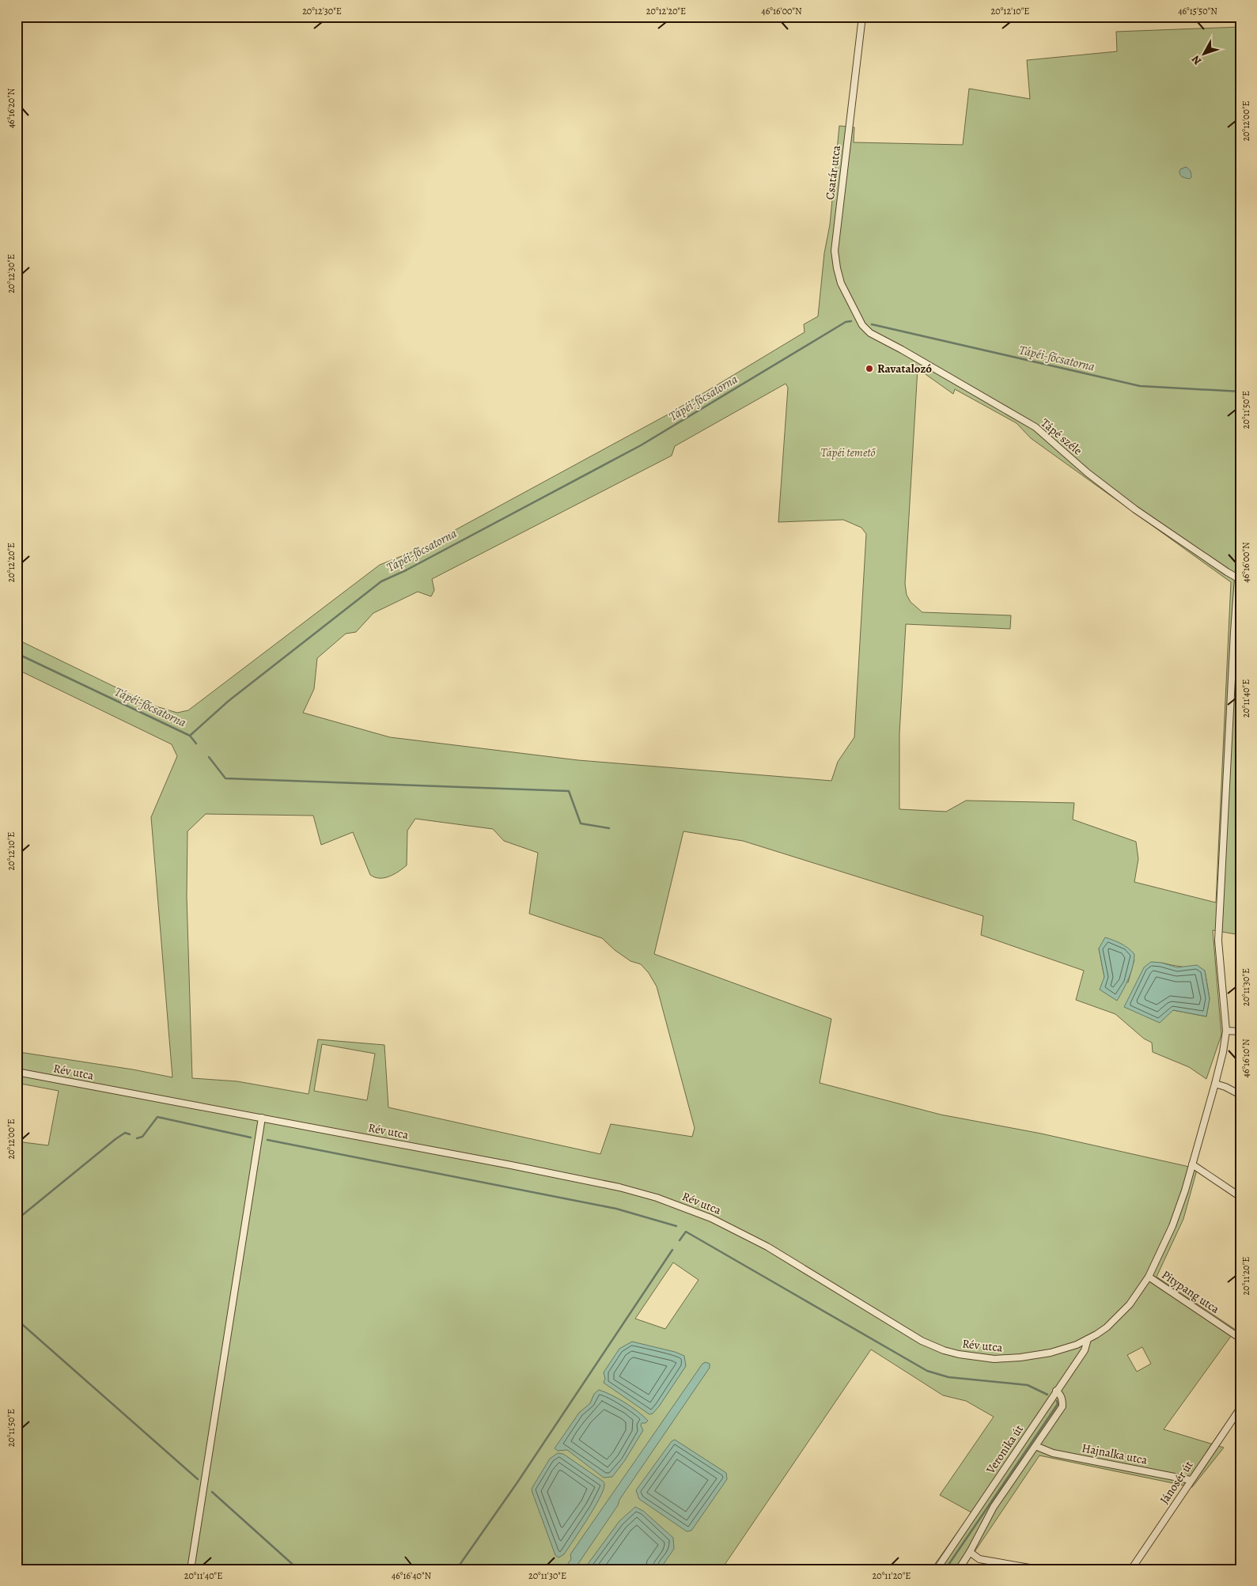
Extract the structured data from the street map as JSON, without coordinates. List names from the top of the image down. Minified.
{"streets":{"street":["Csatár utca","Tápé széle","Rév utca","Pitypang utca","Veronika út","Hajnalka utca","Jánosér út"]},"crossings":[["Csatár utca","Tápé széle"],["Tápé széle","Rév utca"],["Rév utca","Pitypang utca"],["Rév utca","Veronika út"],["Hajnalka utca","Jánosér út"]],"water":["Tápéi-főcsatorna"],"parks":["Tápéi temető"],"places":["Ravatalozó"],"north":"bottom left","coordinates":["20°12'30\"E","20°12'20\"E","46°16'00\"N","20°12'10\"E","46°15'50\"N","46°16'20\"N","20°12'00\"E","20°11'50\"E","20°11'40\"E","20°11'30\"E","46°16'10\"N","20°11'20\"E","46°16'40\"N"]}
